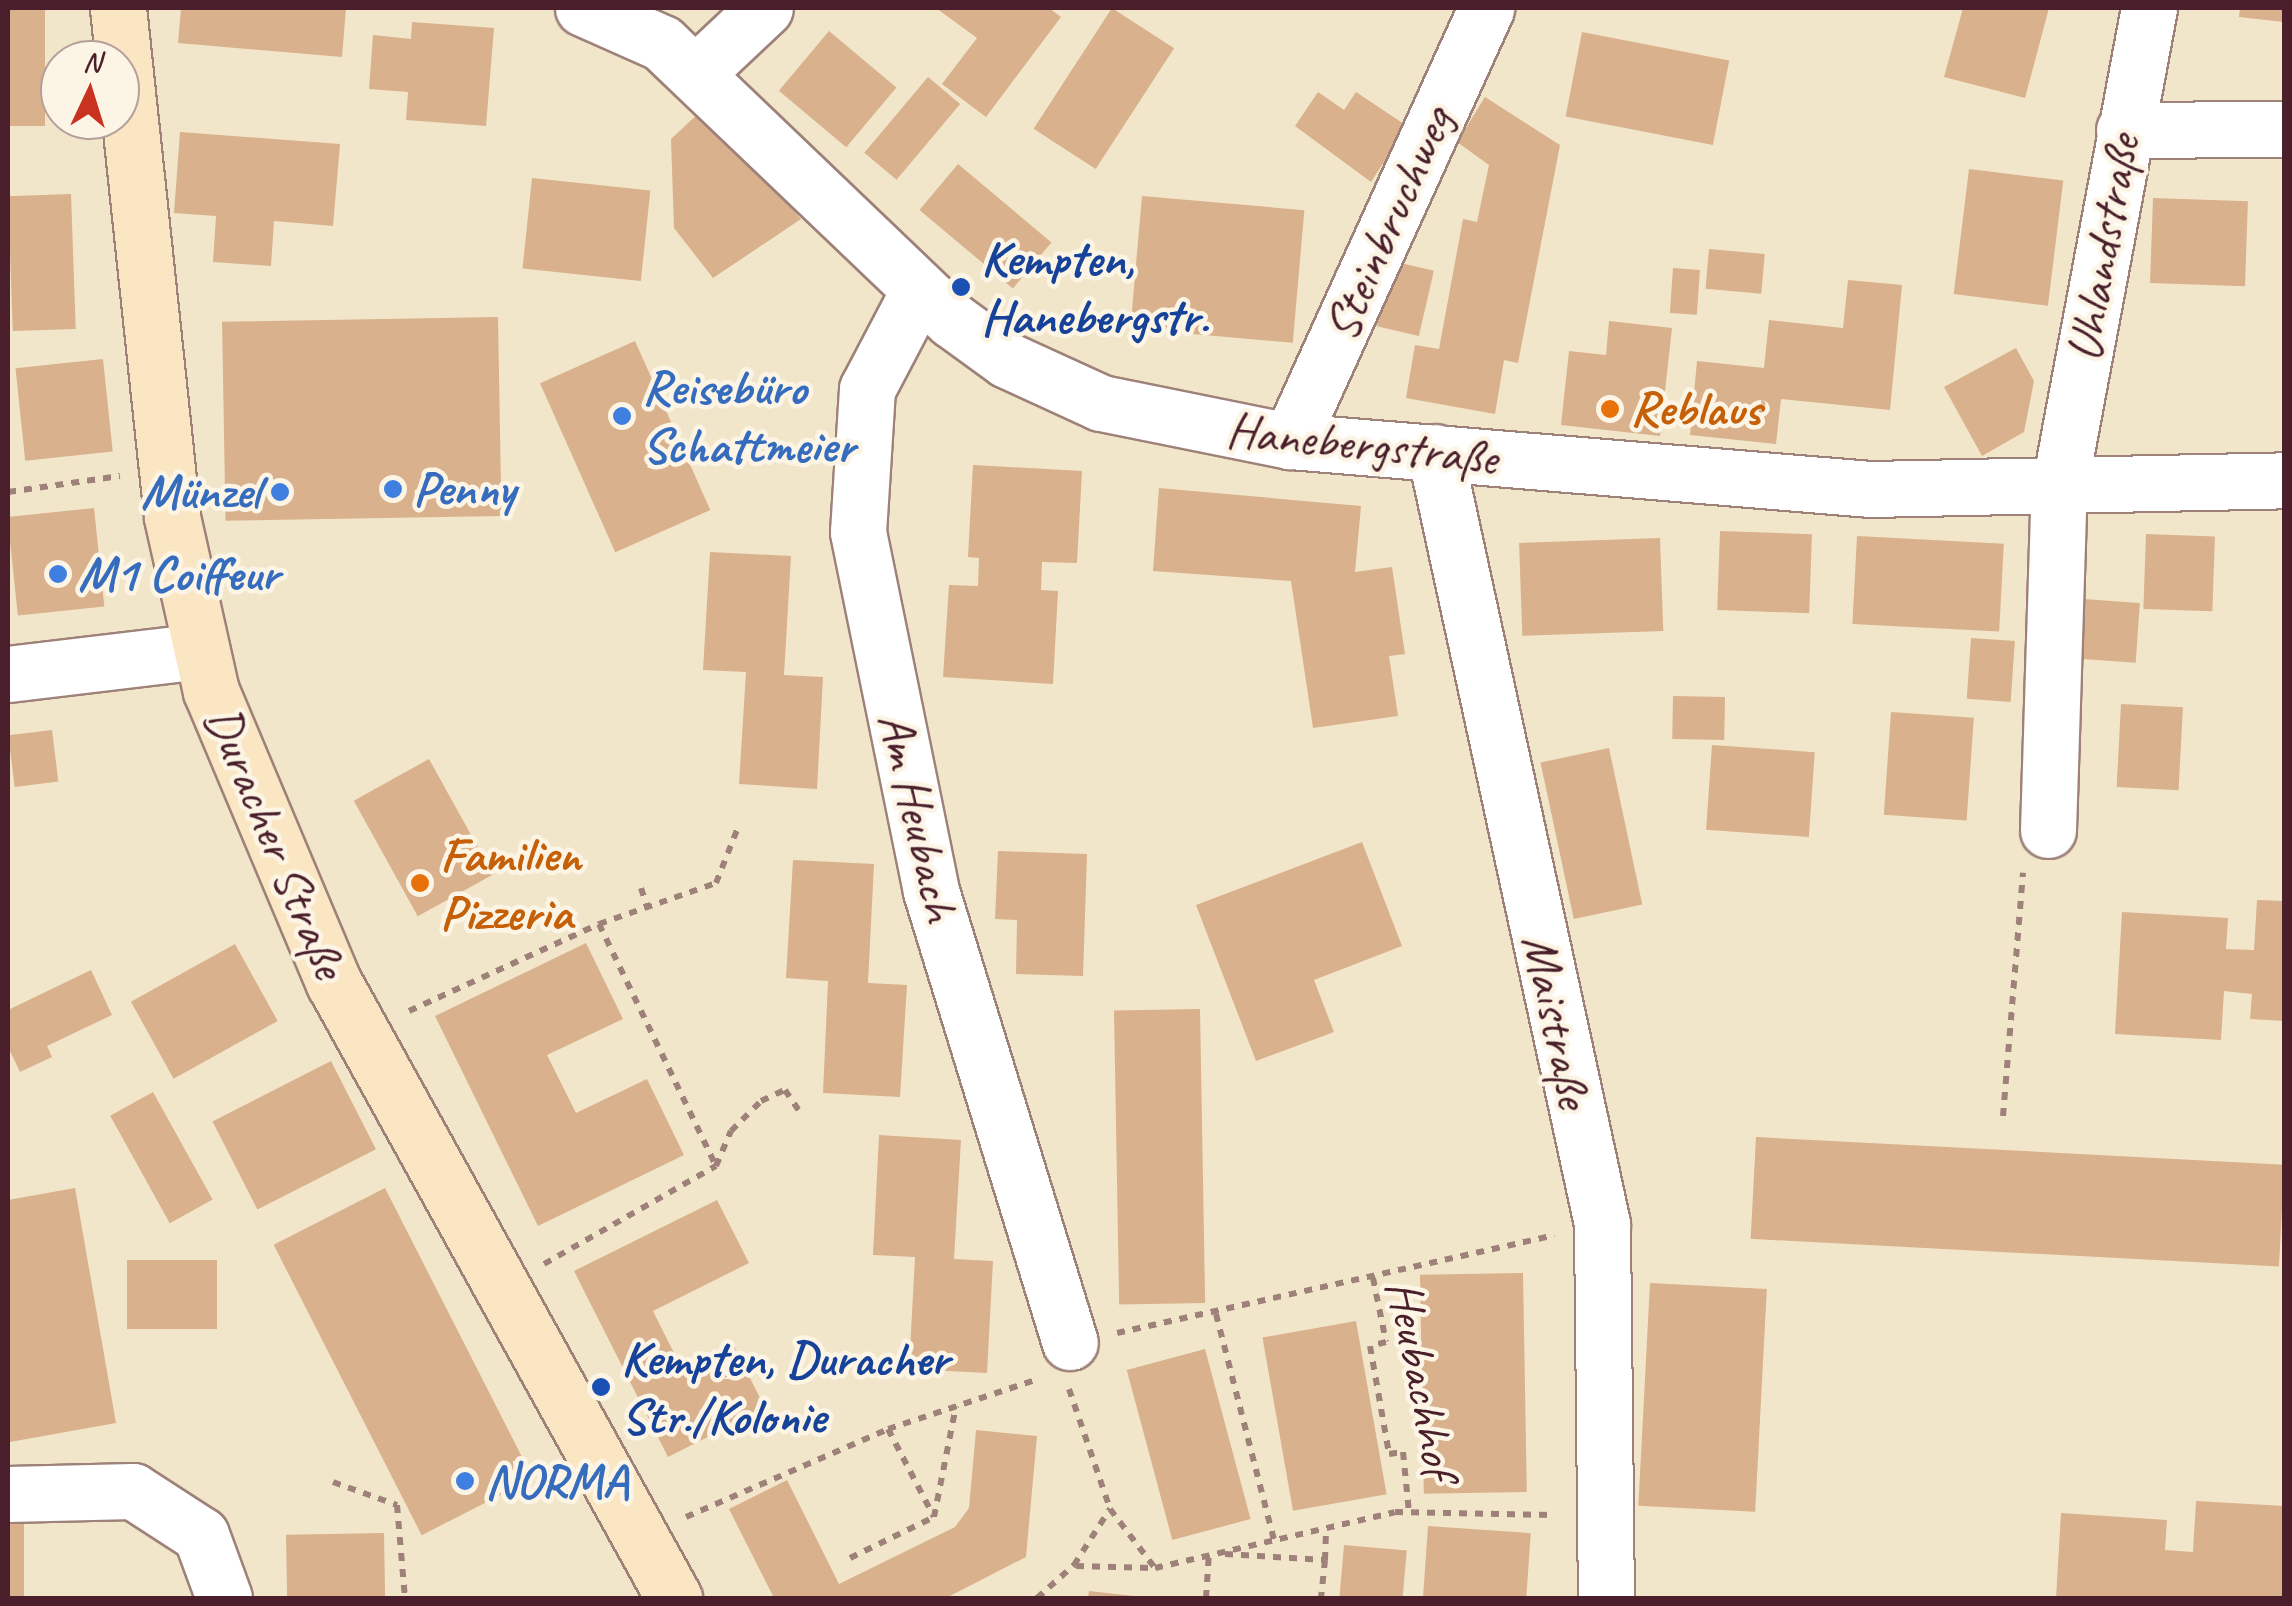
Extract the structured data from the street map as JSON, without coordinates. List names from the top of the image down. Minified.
{"streets":{"main road":["Duracher Straße"],"street":["Steinbruchweg","Uhlandstraße","Hanebergstraße","Am Heubach","Maistraße"],"path":["Heubachhof"]},"crossings":[["Steinbruchweg","Hanebergstraße"],["Uhlandstraße","Hanebergstraße"],["Hanebergstraße","Am Heubach"],["Hanebergstraße","Maistraße"],["Am Heubach","Heubachhof"],["Duracher Straße","Heubachhof"]],"places":["Kempten, Hanebergstr.","Reblaus","Reisebüro Schattmeier","Penny","Münzel","M1 Coiffeur","Familien Pizzeria","Kempten, Duracher Str./Kolonie","NORMA"],"north":"top"}
